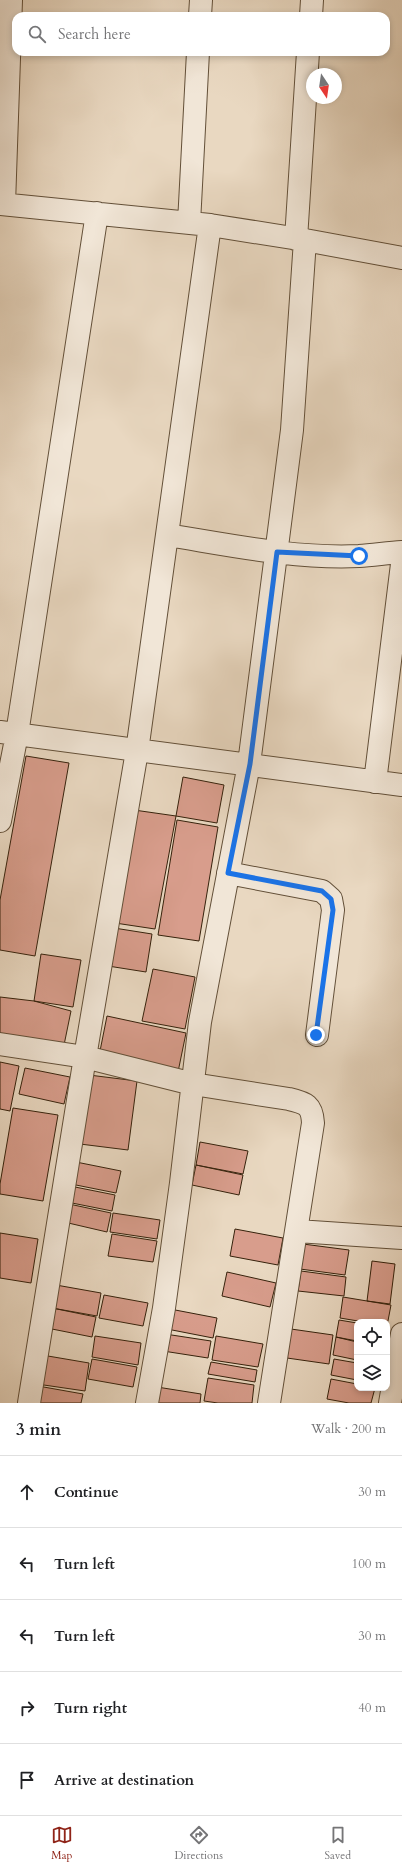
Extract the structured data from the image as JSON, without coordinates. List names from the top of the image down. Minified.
{"north":"bottom","page":{"search":"Search here","heading":["3 min","Walk · 200 m"],"list":[["Continue","30 m"],["Turn left","100 m"],["Turn left","30 m"],["Turn right","40 m"],"Arrive at destination"],"nav":["Map","Directions","Saved"]}}
